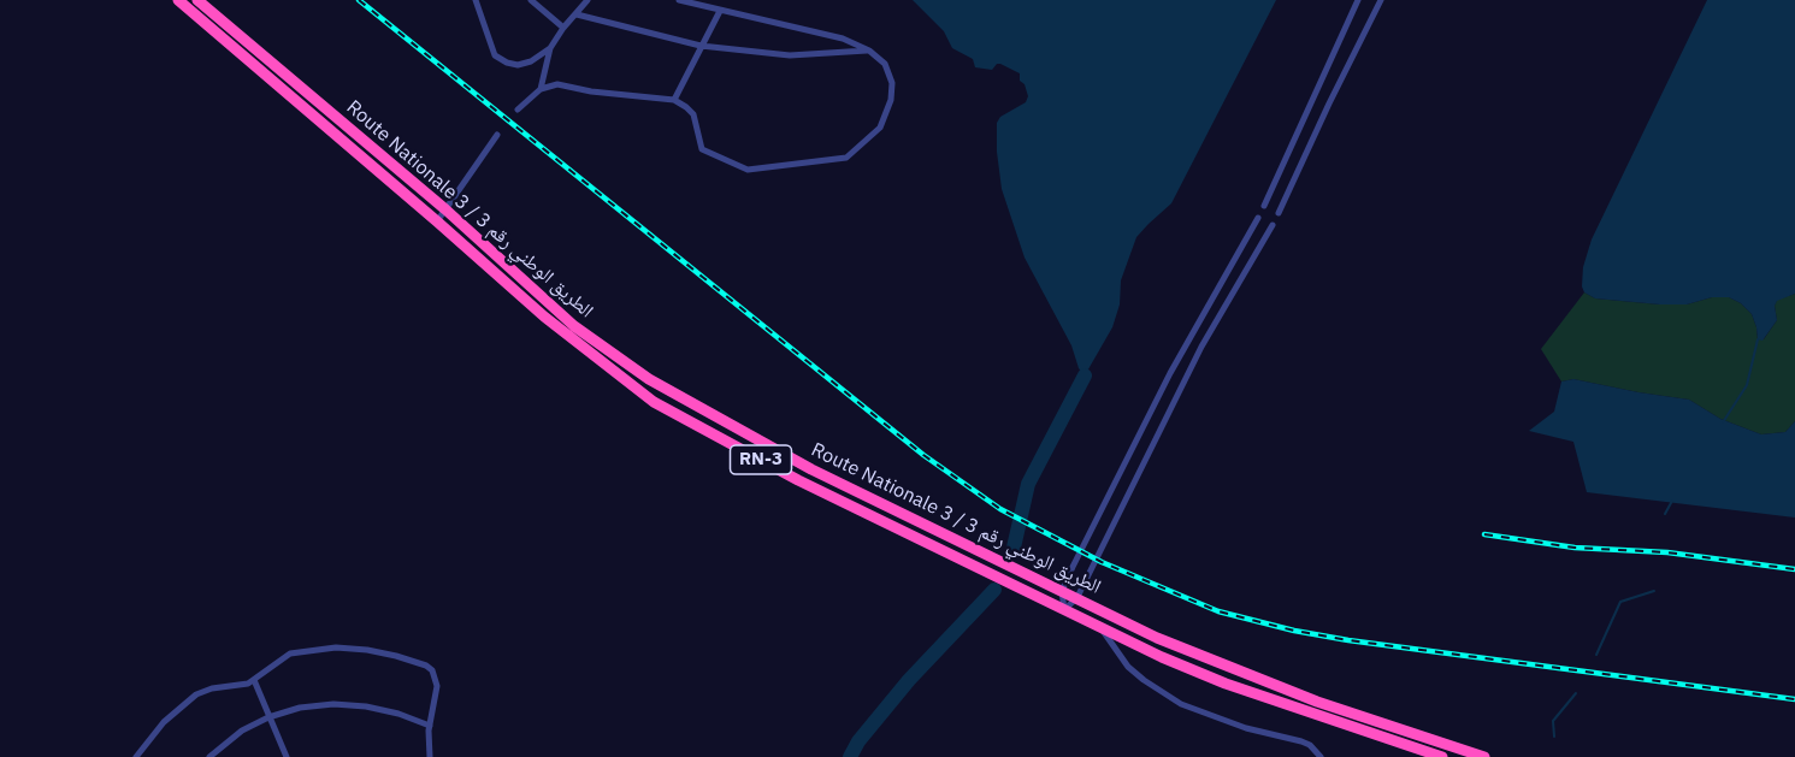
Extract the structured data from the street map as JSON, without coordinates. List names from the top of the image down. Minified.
{"streets":{"highway":["Route Nationale 3 / الطريق الوطني رقم 3","RN-3"]}}
